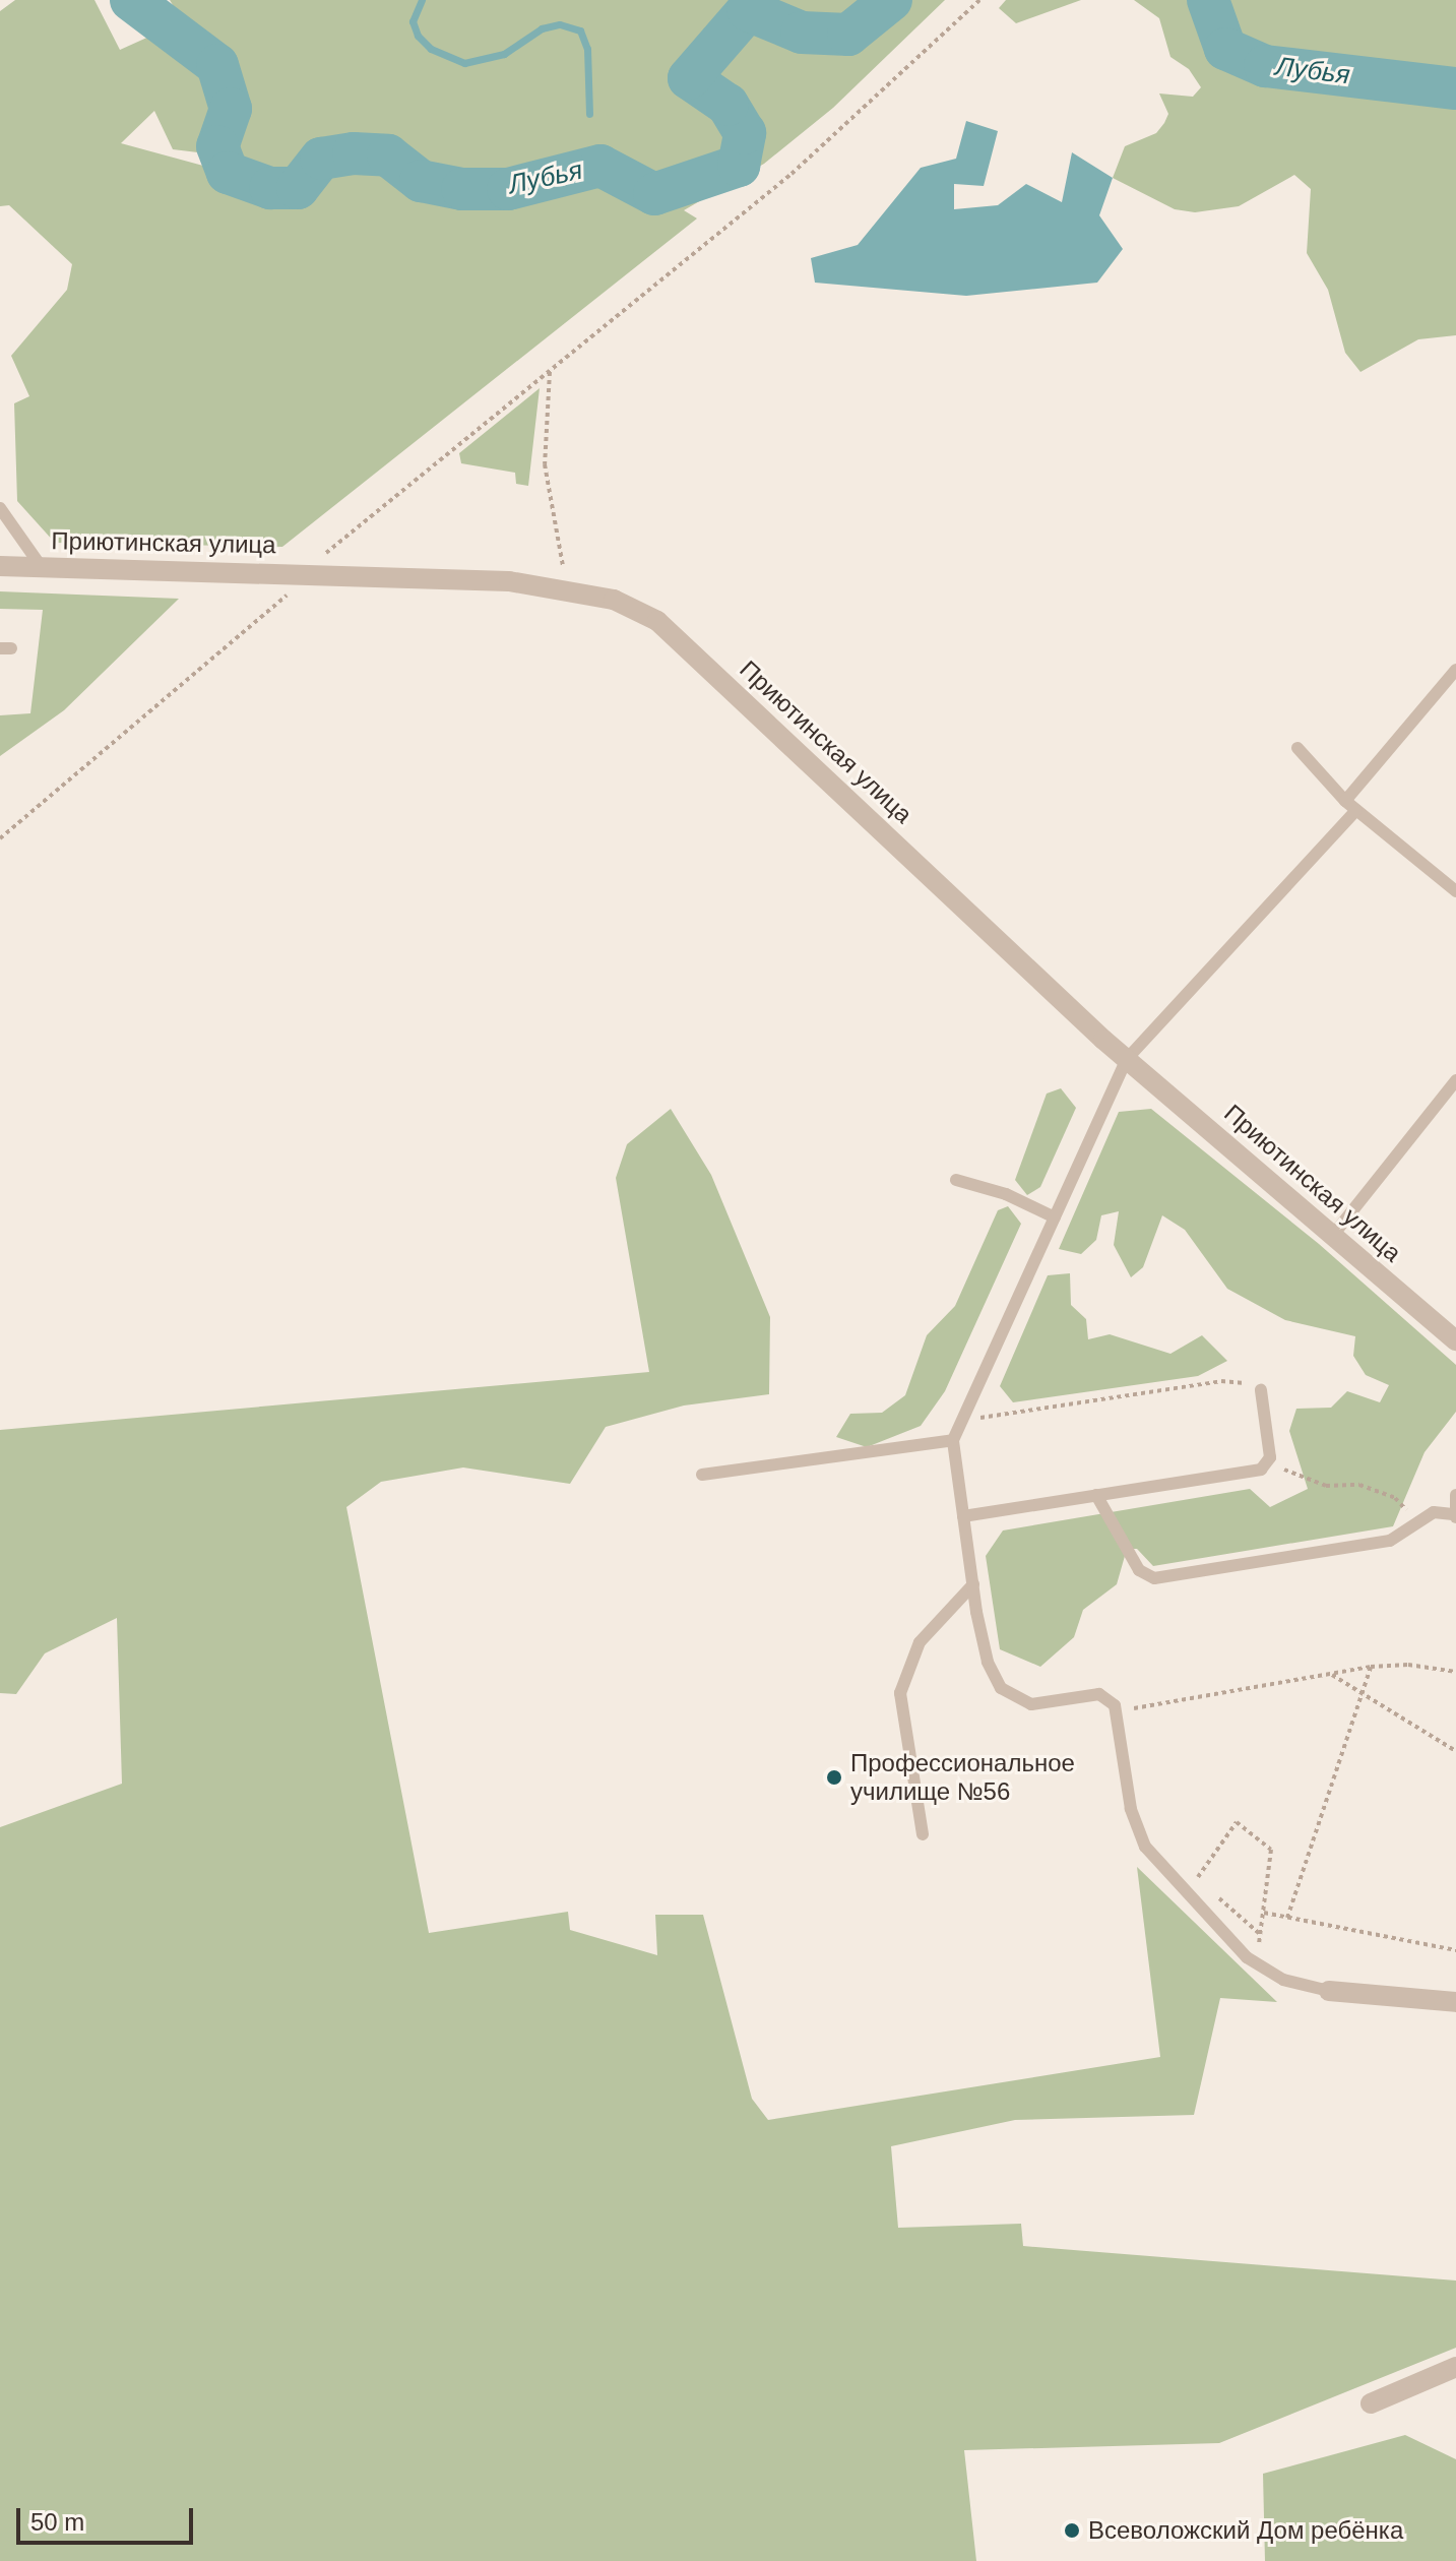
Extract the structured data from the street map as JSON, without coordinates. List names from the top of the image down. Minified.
{"streets":{"street":["Приютинская улица"]},"water":["Лубья"],"places":["Профессиональное училище №56","Всеволожский Дом ребёнка"],"scale_bar":"50 m"}
